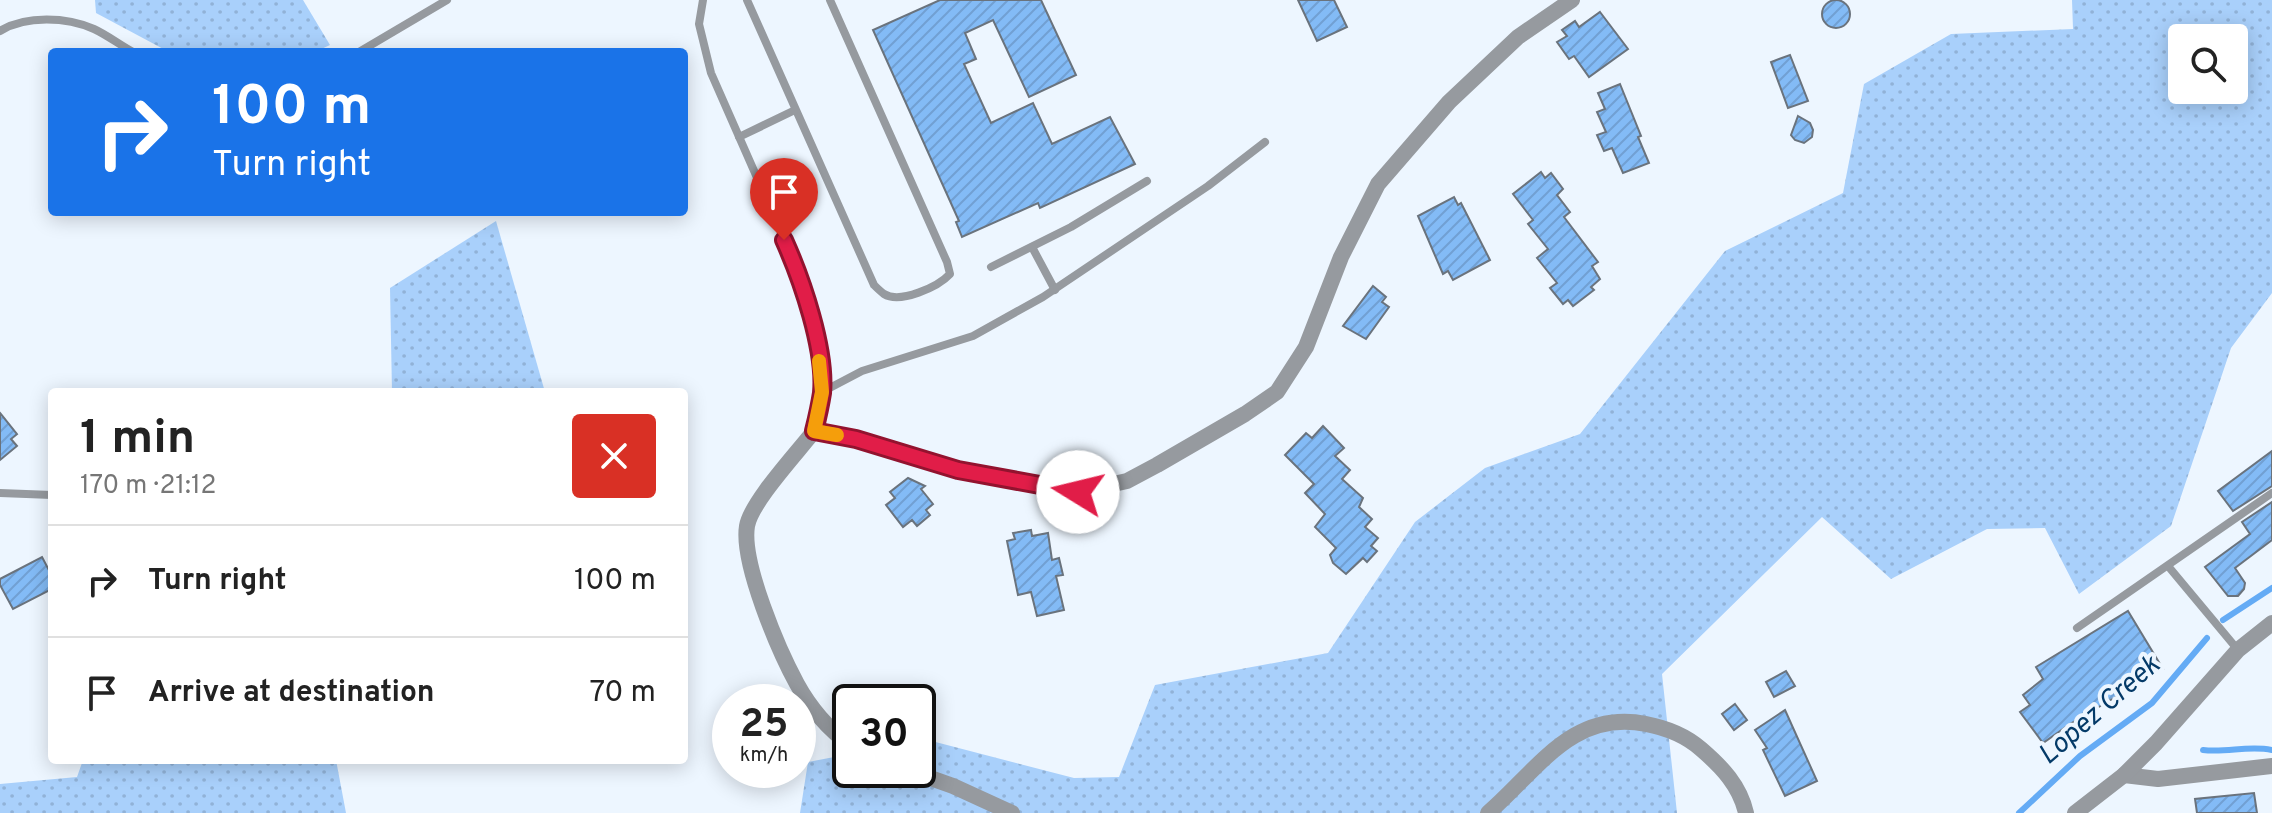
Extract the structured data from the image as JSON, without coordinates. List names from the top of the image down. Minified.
{"water":["Lopez Creek"],"page":{"turn":["100 m","Turn right"],"heading":["1 min","170 m · 21:12"],"list":[{"name":"Turn right","value":"100 m"},{"name":"Arrive at destination","value":"70 m"}],"speed":"25 km/h","limit":"30"}}
